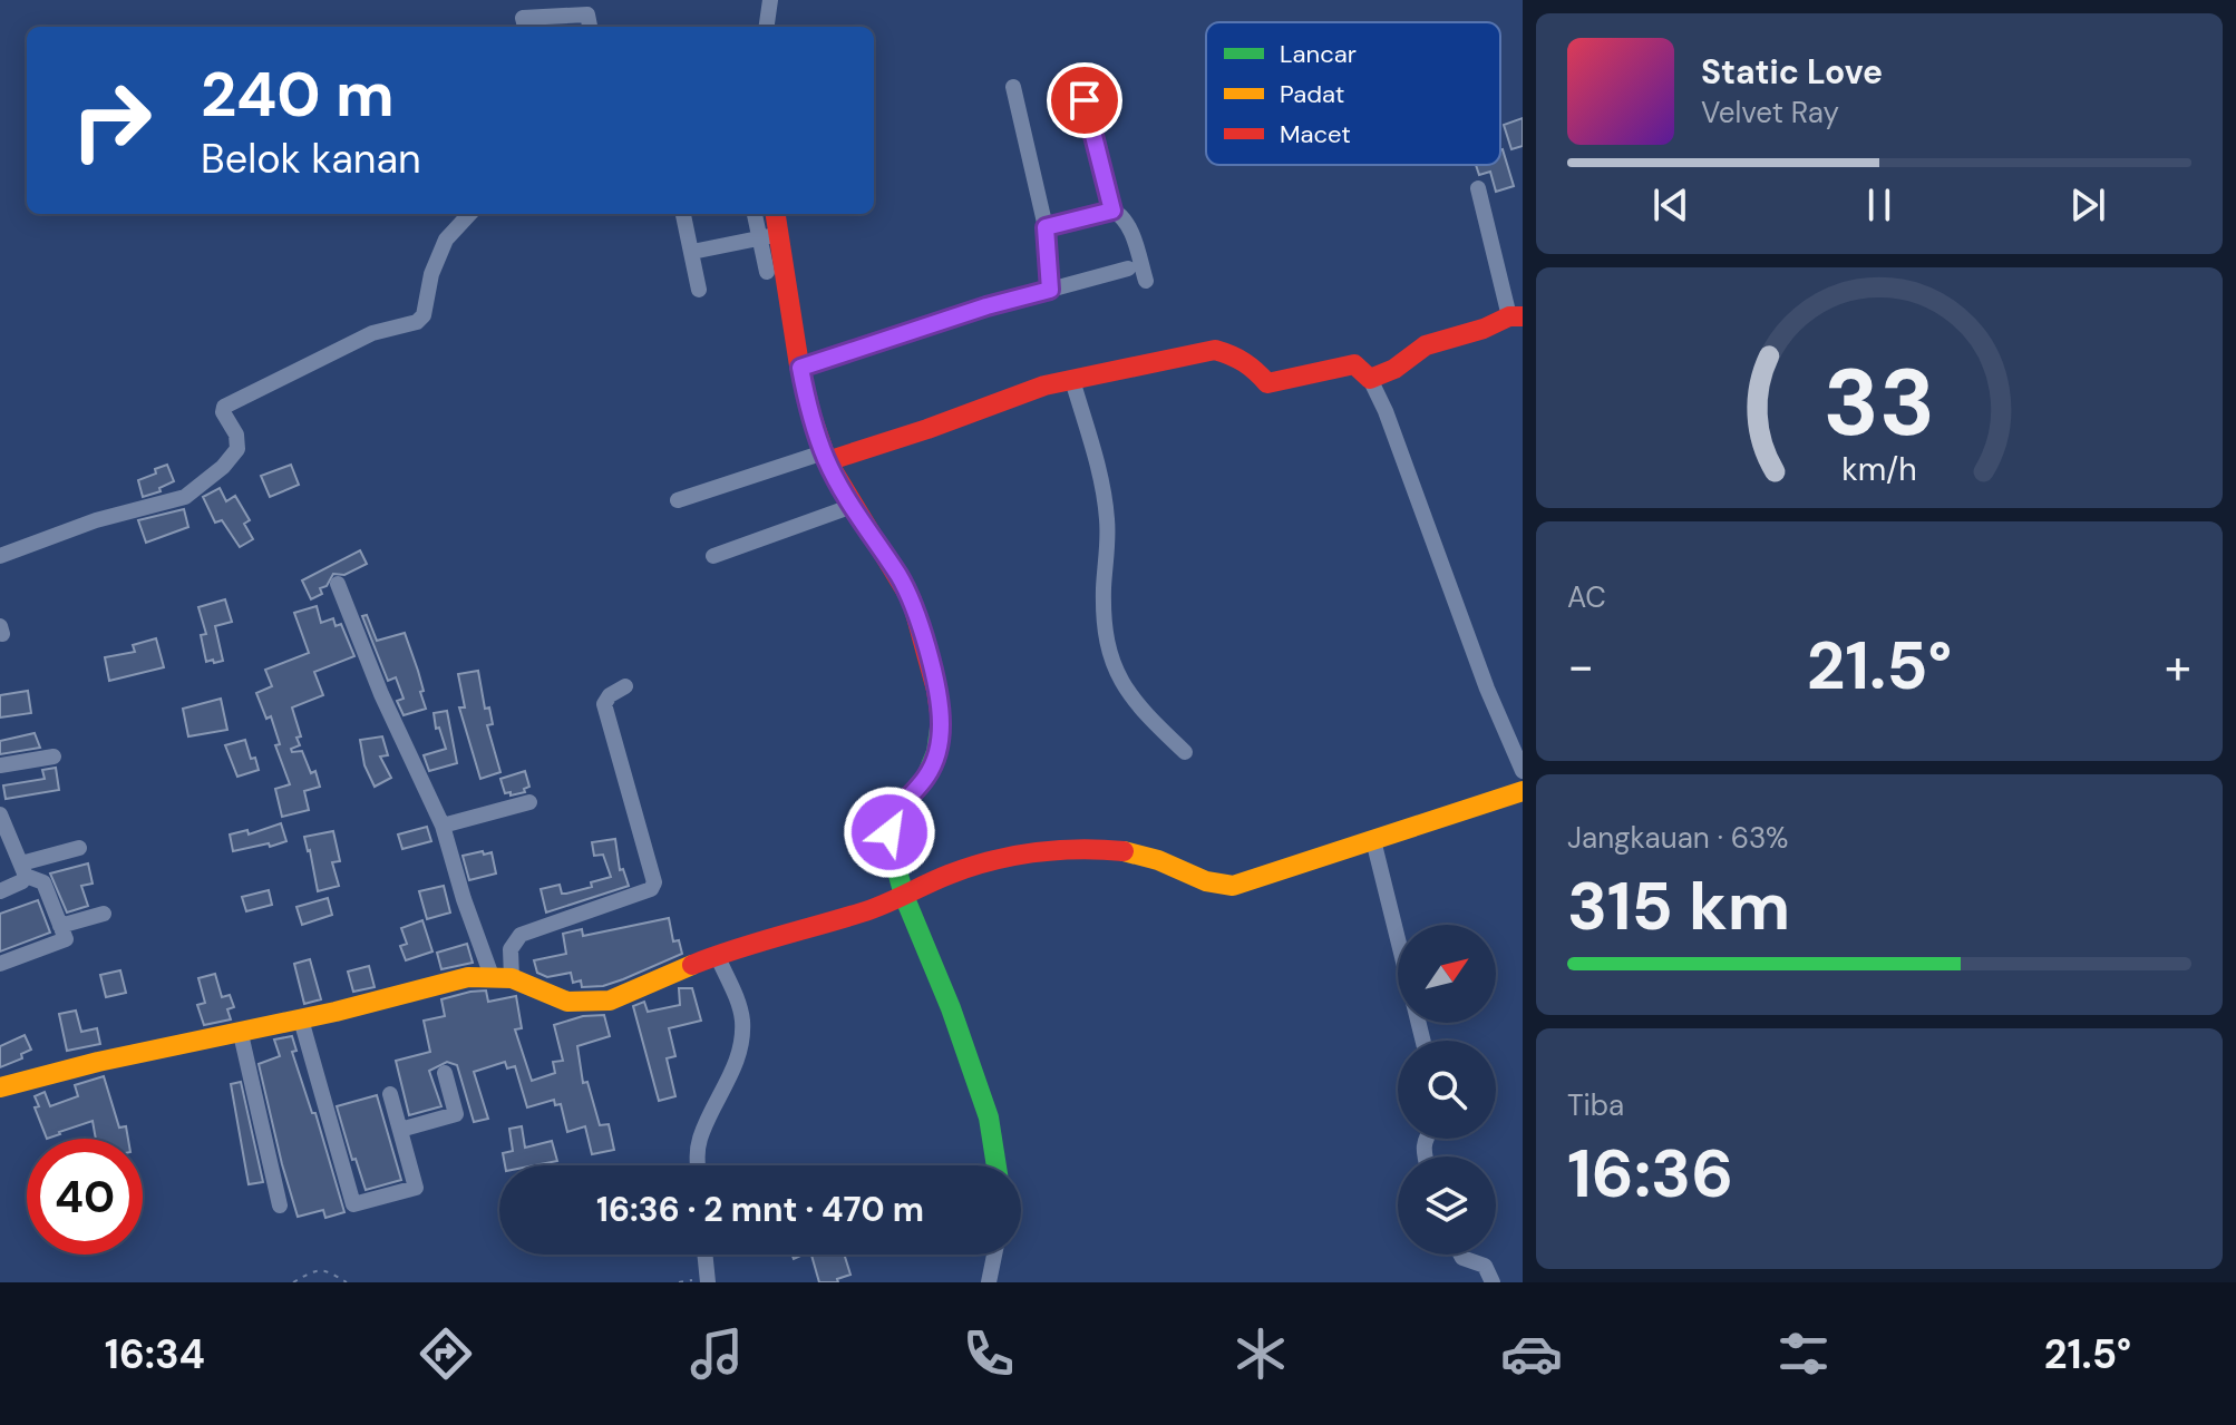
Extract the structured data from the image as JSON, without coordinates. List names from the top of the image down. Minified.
{"legend":["Lancar","Padat","Macet"],"north":"top right","page":{"turn":["240 m","Belok kanan"],"song":["Static Love","Velvet Ray"],"tile":["AC",["Jangkauan · 63%","315 km"],["Tiba","16:36"]],"heat":["−","21.5°","+"],"limit":"40","trip":"16:36 · 2 mnt · 470 m","tabs":["16:34","21.5°"],"gauge":["33","km/h"]}}
